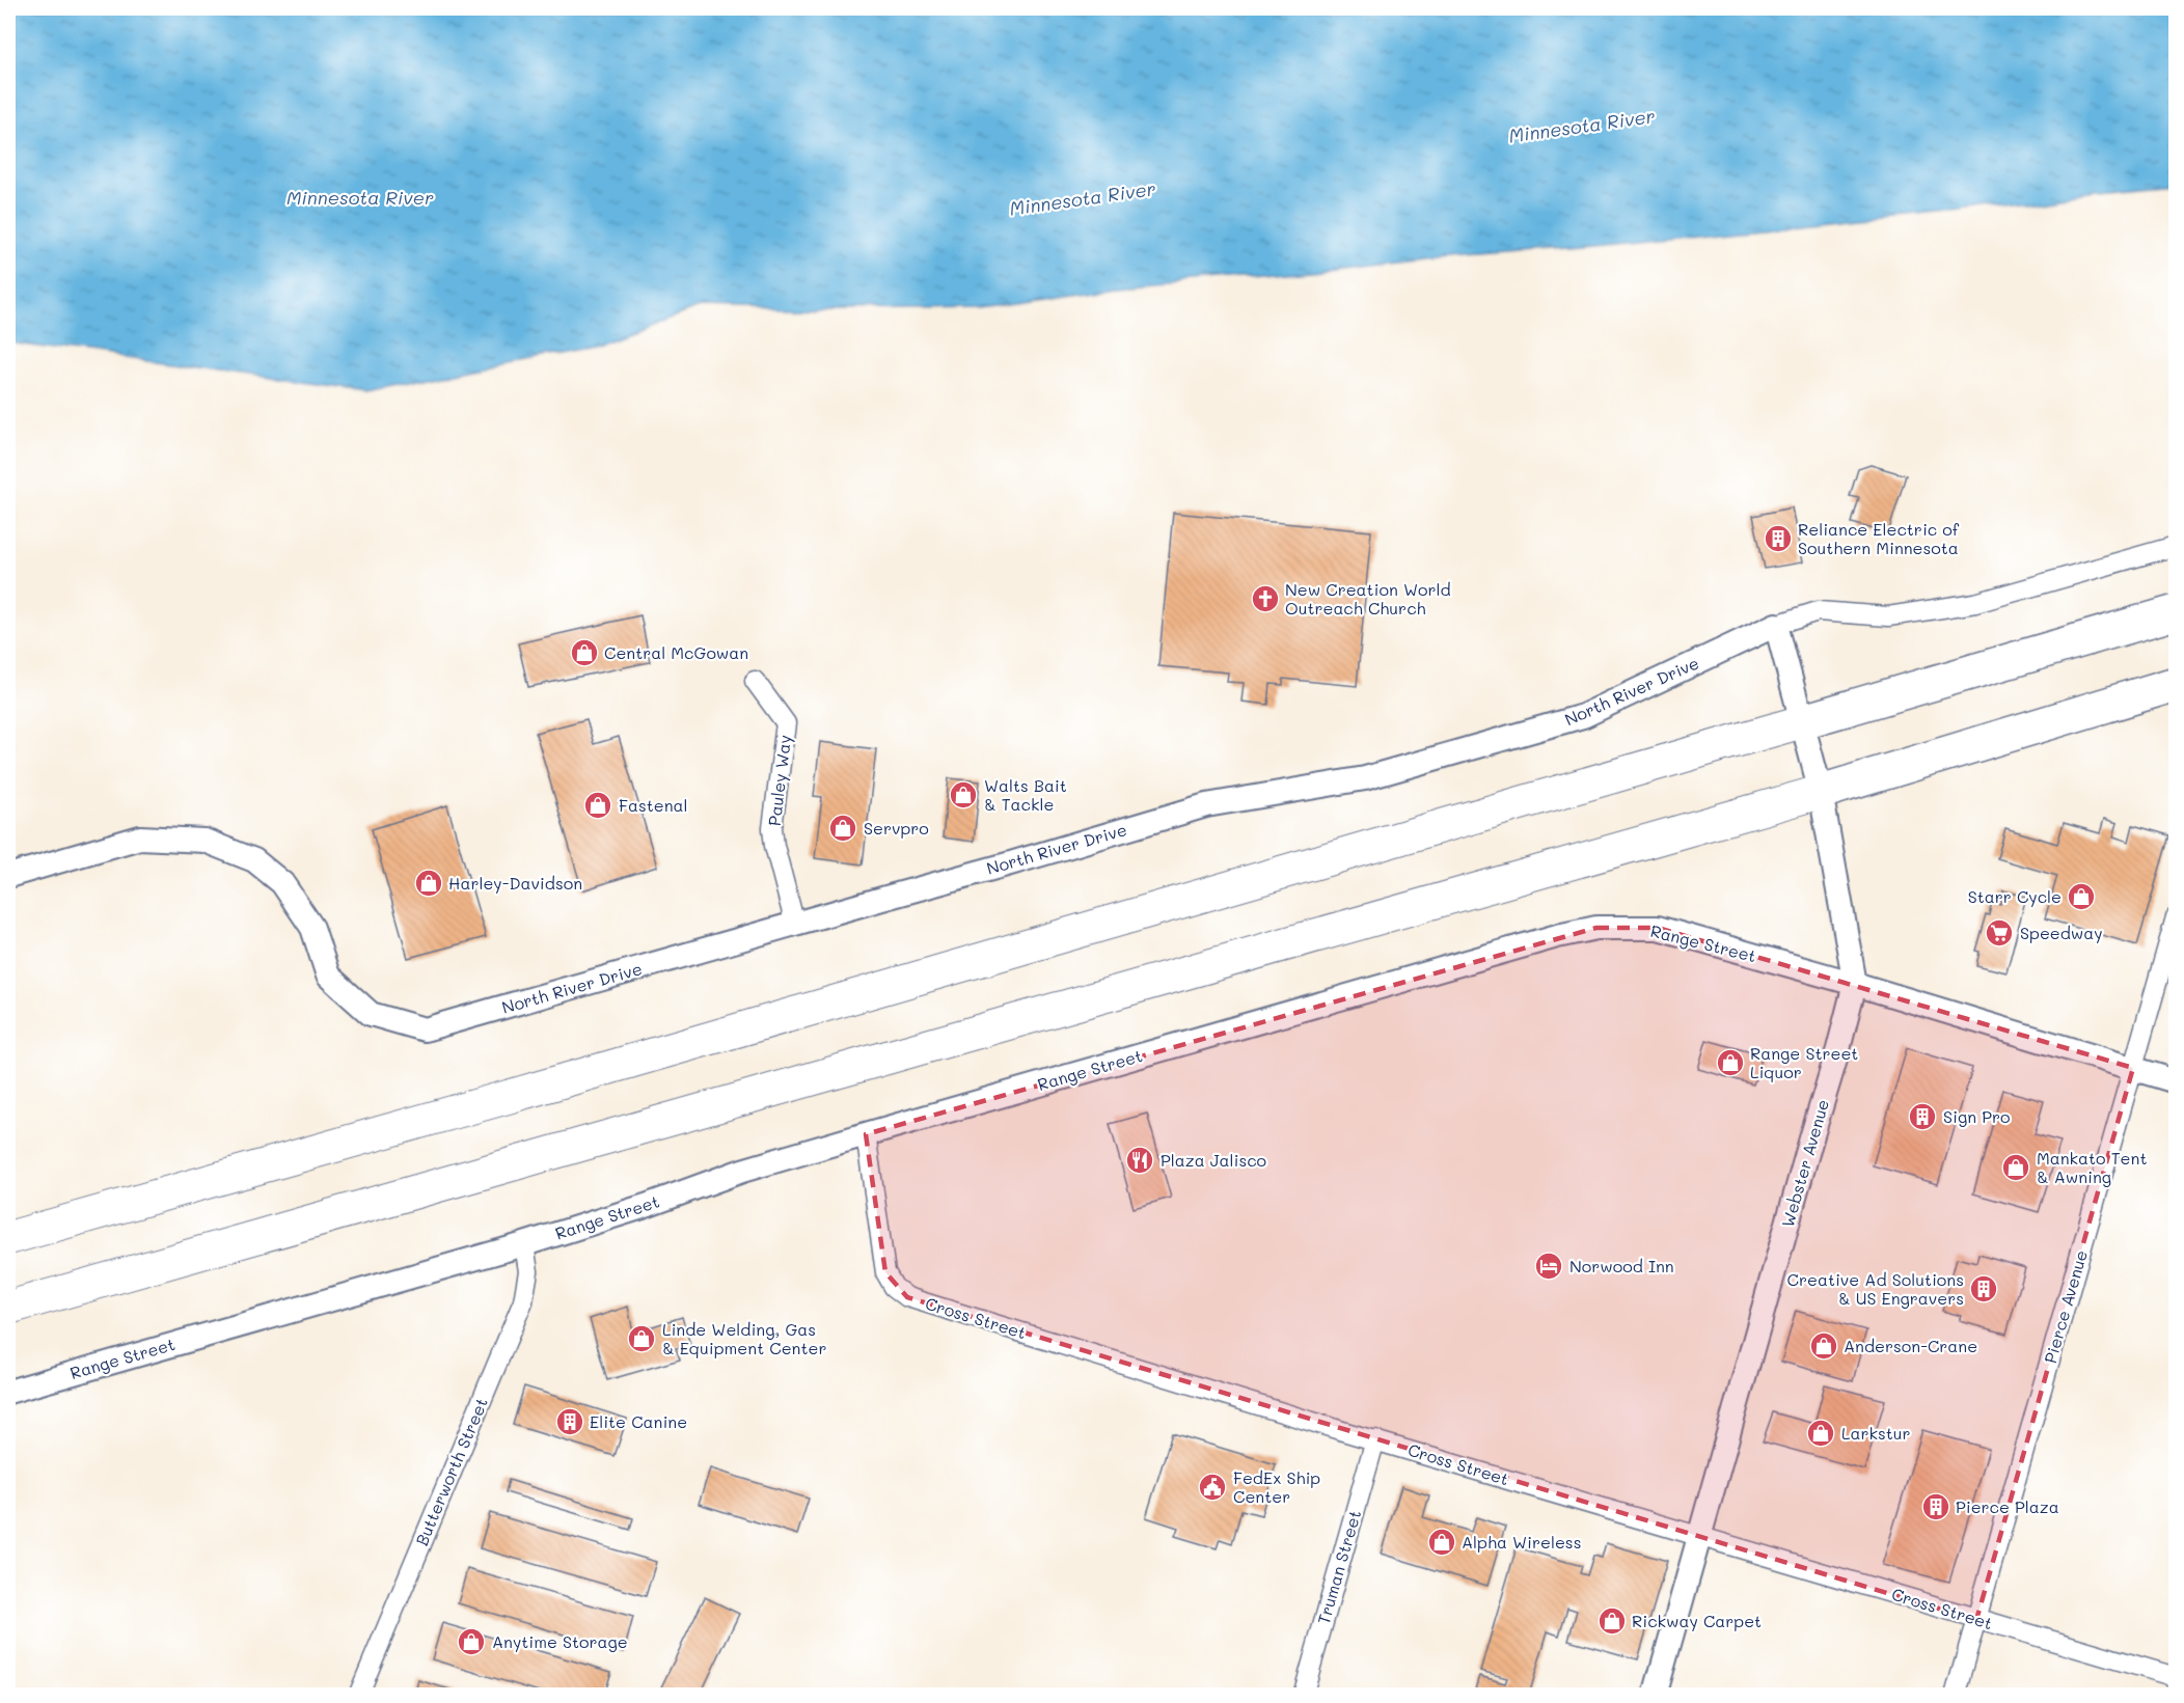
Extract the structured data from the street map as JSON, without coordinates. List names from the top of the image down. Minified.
{"streets":{"street":["North River Drive","Pauley Way","Range Street","Webster Avenue","Pierce Avenue","Cross Street","Butterworth Street","Truman Street"]},"crossings":[["North River Drive","Pauley Way"],["North River Drive","Webster Avenue"],["Range Street","Webster Avenue"],["Range Street","Pierce Avenue"],["Range Street","Cross Street"],["Range Street","Butterworth Street"],["Webster Avenue","Cross Street"],["Pierce Avenue","Cross Street"],["Cross Street","Truman Street"]],"water":["Minnesota River"],"places":{"building":["Reliance Electric of Southern Minnesota","Sign Pro","Creative Ad Solutions & US Engravers","Elite Canine","Pierce Plaza"],"church":["New Creation World Outreach Church"],"shop":["Central McGowan","Walts Bait & Tackle","Fastenal","Servpro","Harley-Davidson","Starr Cycle","Range Street Liquor","Mankato Tent & Awning","Linde Welding, Gas & Equipment Center","Anderson-Crane","Larkstur","Alpha Wireless","Rickway Carpet","Anytime Storage"],"supermarket":["Speedway"],"restaurant":["Plaza Jalisco"],"hotel":["Norwood Inn"],"public building":["FedEx Ship Center"]}}
